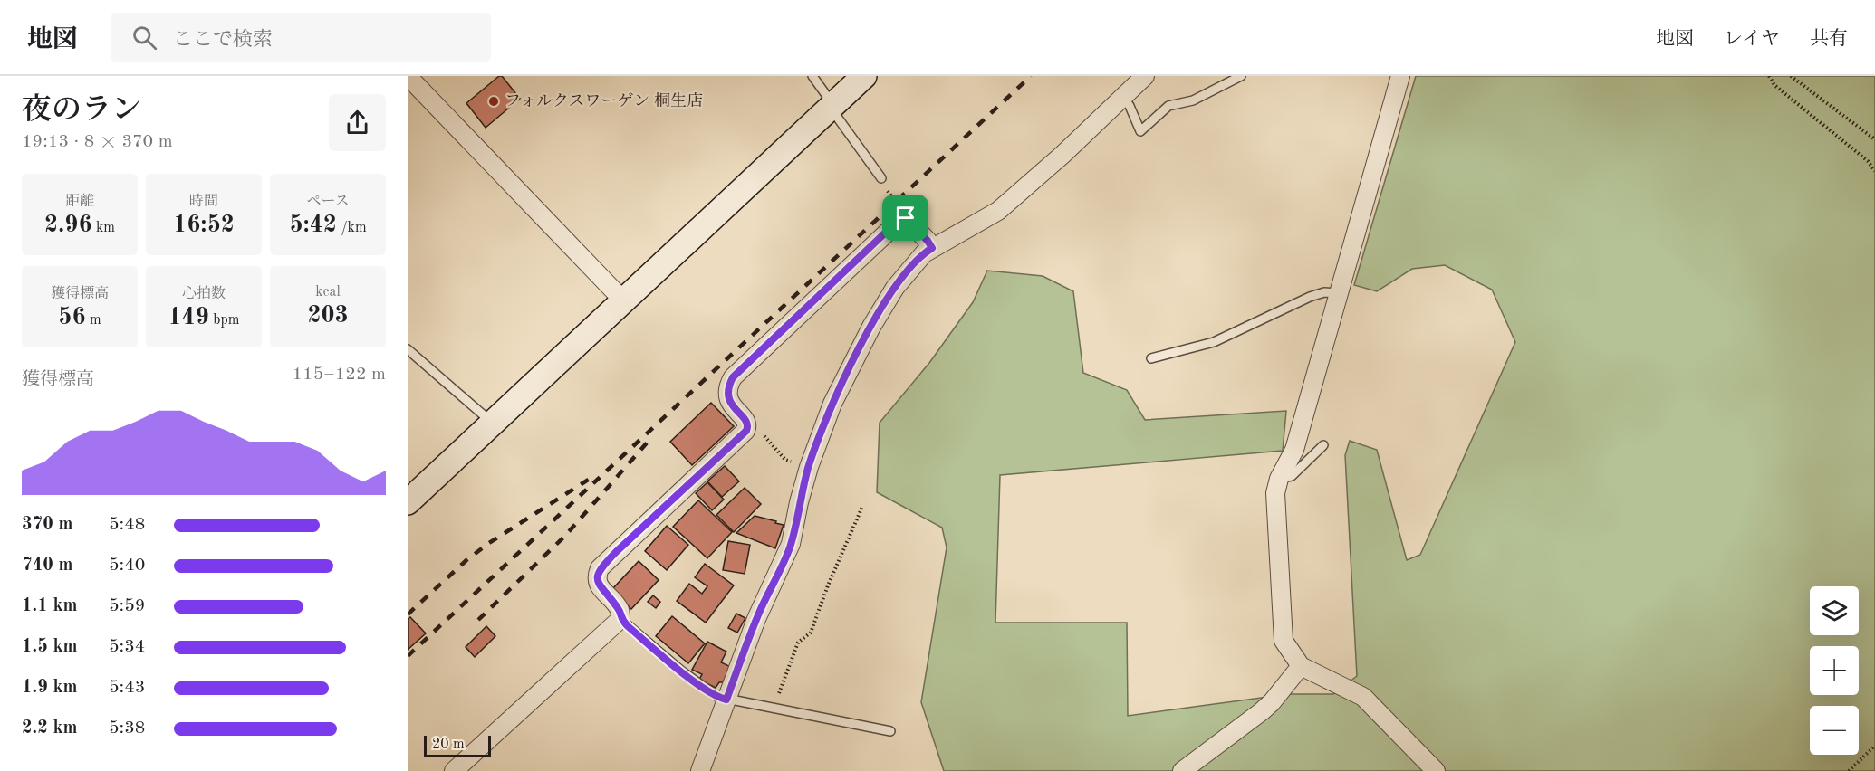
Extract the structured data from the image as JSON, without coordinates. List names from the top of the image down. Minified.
{"places":["フォルクスワーゲン 桐生店"],"scale_bar":"20 m","page":{"header":"地図","search":"ここで検索","nav":["地図","レイヤ","共有"],"heading":["夜のラン","19:13 · 8 × 370 m"],"stats":[["距離","2.96 km"],["時間","16:52"],["ペース","5:42 /km"],["獲得標高","56 m"],["心拍数","149 bpm"],["kcal","203"]],"chart":["獲得標高","115–122 m"],"list":[{"name":"370 m","note":"5:48"},{"name":"740 m","note":"5:40"},{"name":"1.1 km","note":"5:59"},{"name":"1.5 km","note":"5:34"},{"name":"1.9 km","note":"5:43"},{"name":"2.2 km","note":"5:38"}],"map_buttons":["+","−"],"scale":"20 m"}}
